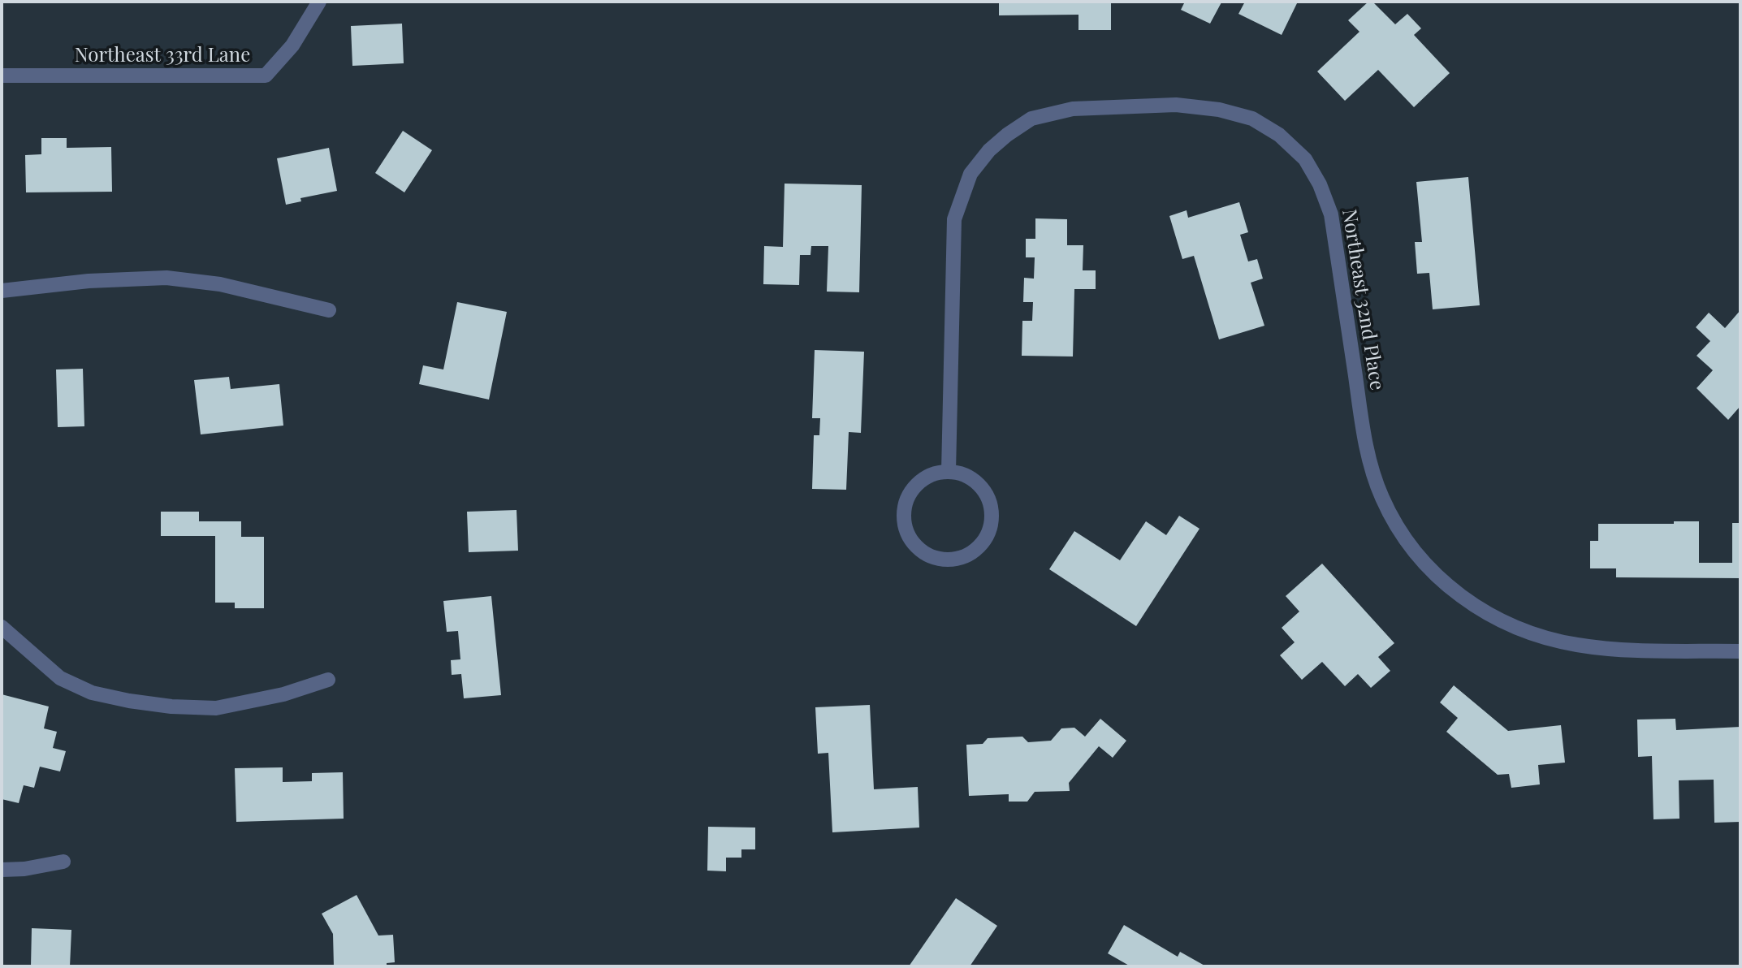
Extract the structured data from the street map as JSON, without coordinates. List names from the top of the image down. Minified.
{"streets":{"street":["Northeast 33rd Lane","Northeast 32nd Place"]}}
